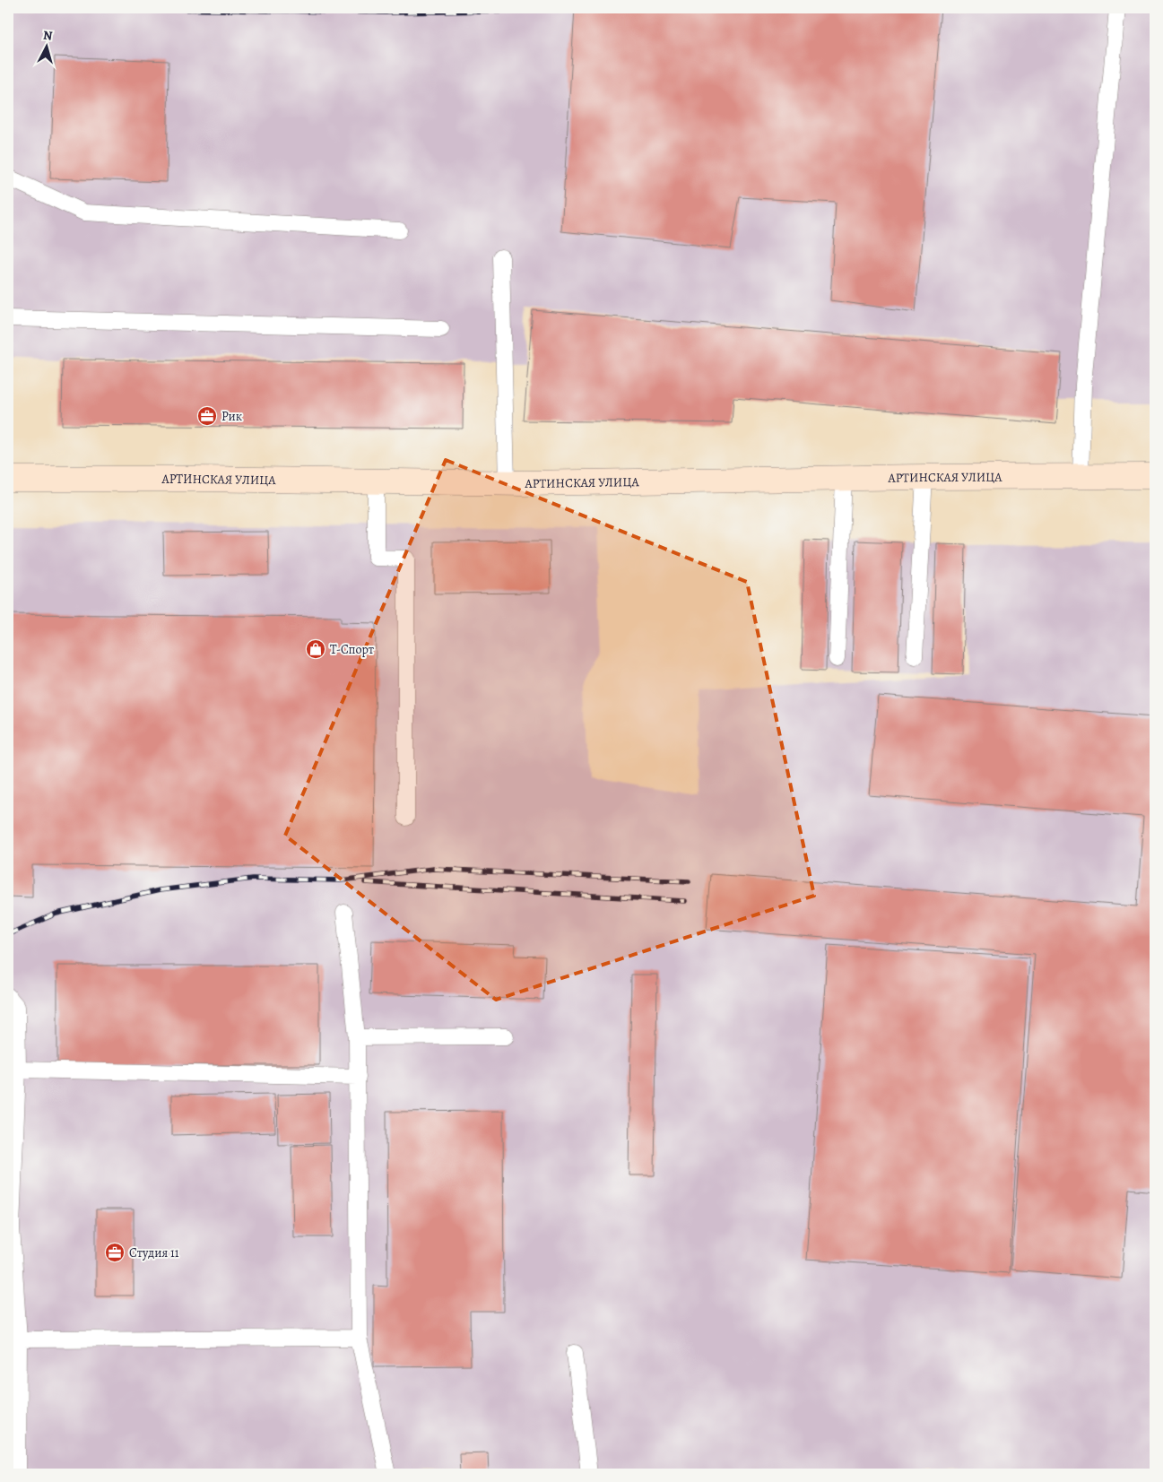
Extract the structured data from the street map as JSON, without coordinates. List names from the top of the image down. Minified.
{"streets":{"street":["АРТИНСКАЯ УЛИЦА"]},"places":{"office":["Рик","Студия 11"],"shop":["Т-Спорт"]},"north":"top"}
